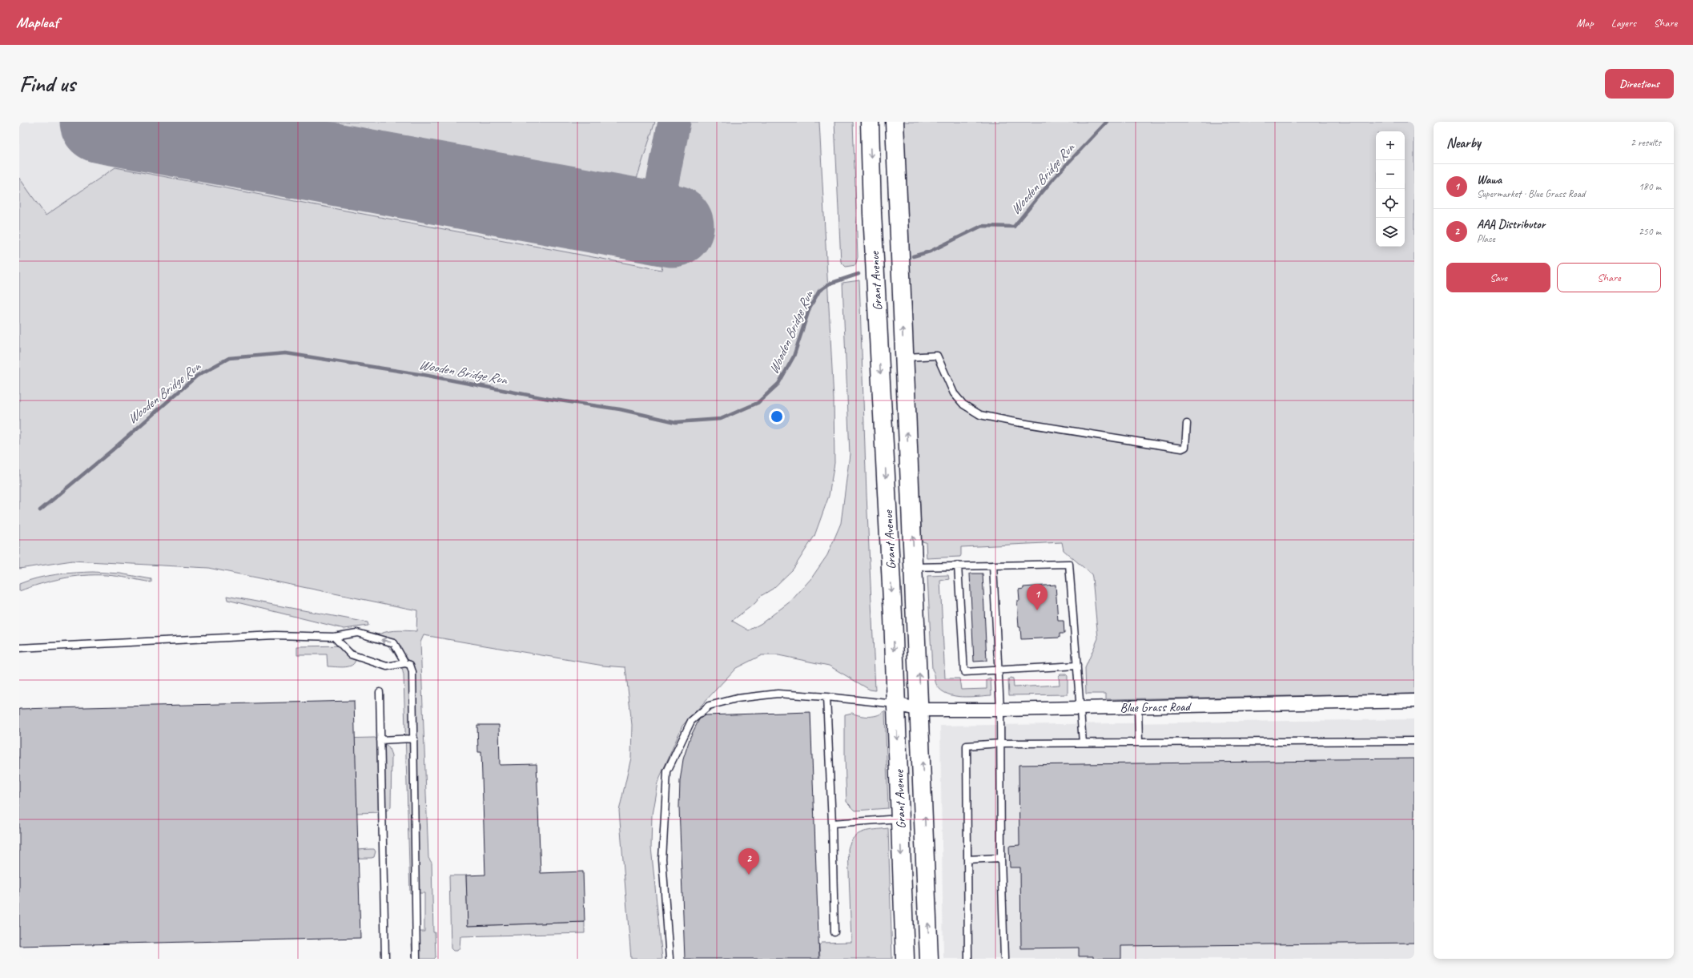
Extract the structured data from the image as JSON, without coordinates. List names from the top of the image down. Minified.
{"streets":{"main road":["Grant Avenue"],"street":["Blue Grass Road"]},"crossings":[["Grant Avenue","Blue Grass Road"]],"water":["Wooden Bridge Run"],"page":{"header":"Mapleaf","nav":["Map","Layers","Share"],"buttons":["Directions",["Save","Share"]],"title":"Find us","heading":["Nearby","2 results"],"map_buttons":["+","−"],"list":[{"mark":"1","name":"Wawa","note":"Supermarket · Blue Grass Road","value":"180 m"},{"mark":"2","name":"AAA Distributor","note":"Place","value":"250 m"}],"pins":["1","2"]}}
